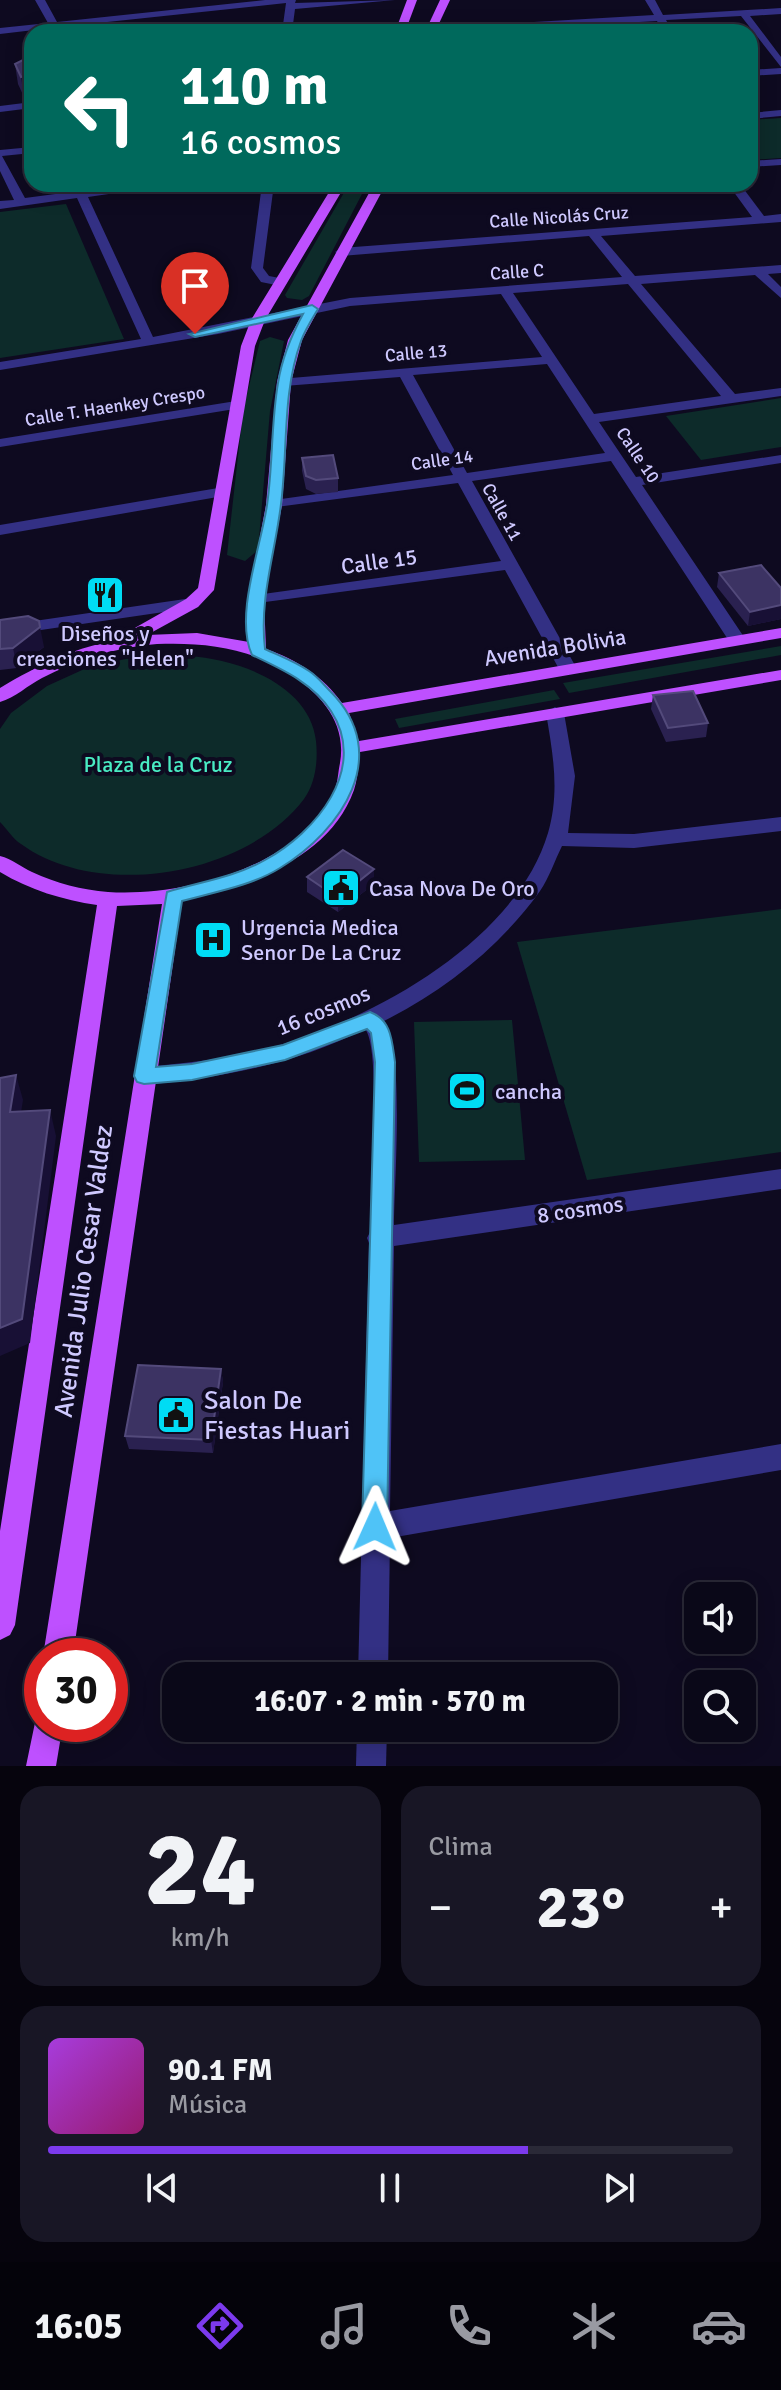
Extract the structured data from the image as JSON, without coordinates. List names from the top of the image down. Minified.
{"streets":{"main road":["Avenida Bolivia","Avenida Julio Cesar Valdez"],"street":["Calle Nicolás Cruz","Calle C","Calle 13","Calle T. Haenkey Crespo","Calle 10","Calle 14","Calle 11","Calle 15","16 cosmos","8 cosmos"]},"crossings":[["Calle C","Calle 10"],["Calle 13","Calle 10"],["Calle 13","Calle 11"],["Calle 10","Calle 14"],["Calle 10","Avenida Bolivia"],["Calle 14","Calle 11"],["Calle 11","Calle 15"],["Calle 11","Avenida Bolivia"],["16 cosmos","Avenida Julio Cesar Valdez"]],"parks":["Plaza de la Cruz"],"places":{"restaurant":["Diseños y creaciones \"Helen\""],"public building":["Casa Nova De Oro","Salon De Fiestas Huari"],"hospital":["Urgencia Medica Senor De La Cruz"],"sports":["cancha"]},"page":{"turn":["110 m","16 cosmos"],"limit":"30","trip":"16:07 · 2 min · 570 m","tile":[["24","km/h"],"Clima"],"heat":["−","23°","+"],"song":["90.1 FM","Música"],"tabs":"16:05"}}
